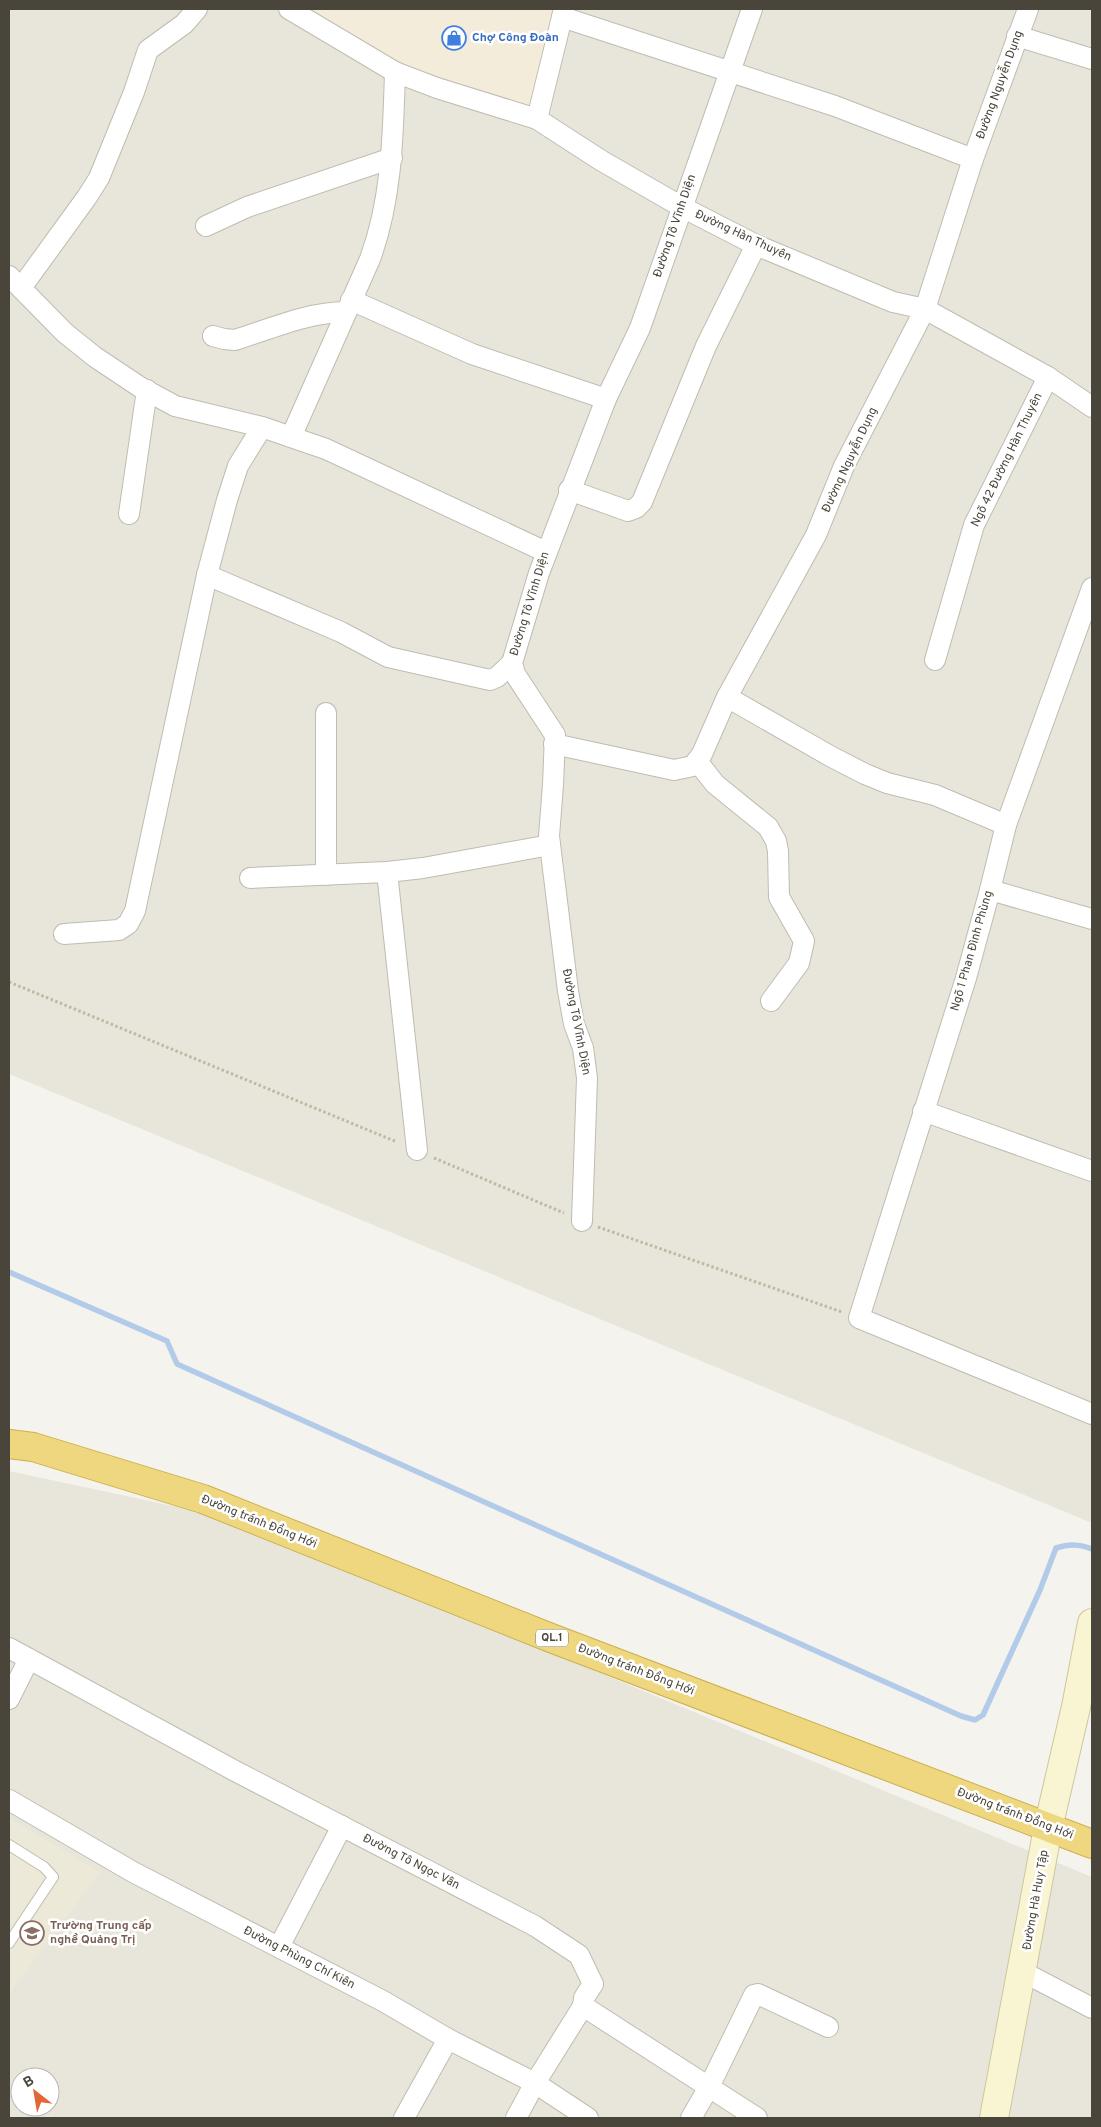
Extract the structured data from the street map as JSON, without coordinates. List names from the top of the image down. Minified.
{"streets":{"highway":["Đường tránh Đồng Hới","QL.1"],"main road":["Đường Hà Huy Tập"],"street":["Đường Nguyễn Dụng","Đường Tô Vĩnh Diện","Đường Hàn Thuyên","Ngõ 42 Đường Hàn Thuyên","Ngõ 1 Phan Đình Phùng","Đường Tô Ngọc Vân","Đường Phùng Chí Kiên"]},"crossings":[["Đường Nguyễn Dụng","Đường Hàn Thuyên"],["Đường Tô Vĩnh Diện","Đường Hàn Thuyên"],["Đường Hàn Thuyên","Ngõ 42 Đường Hàn Thuyên"],["Đường tránh Đồng Hới","Đường Hà Huy Tập"]],"places":{"shop":["Chợ Công Đoàn"],"school or university":["Trường Trung cấp nghề Quảng Trị"]},"north":"top left"}
